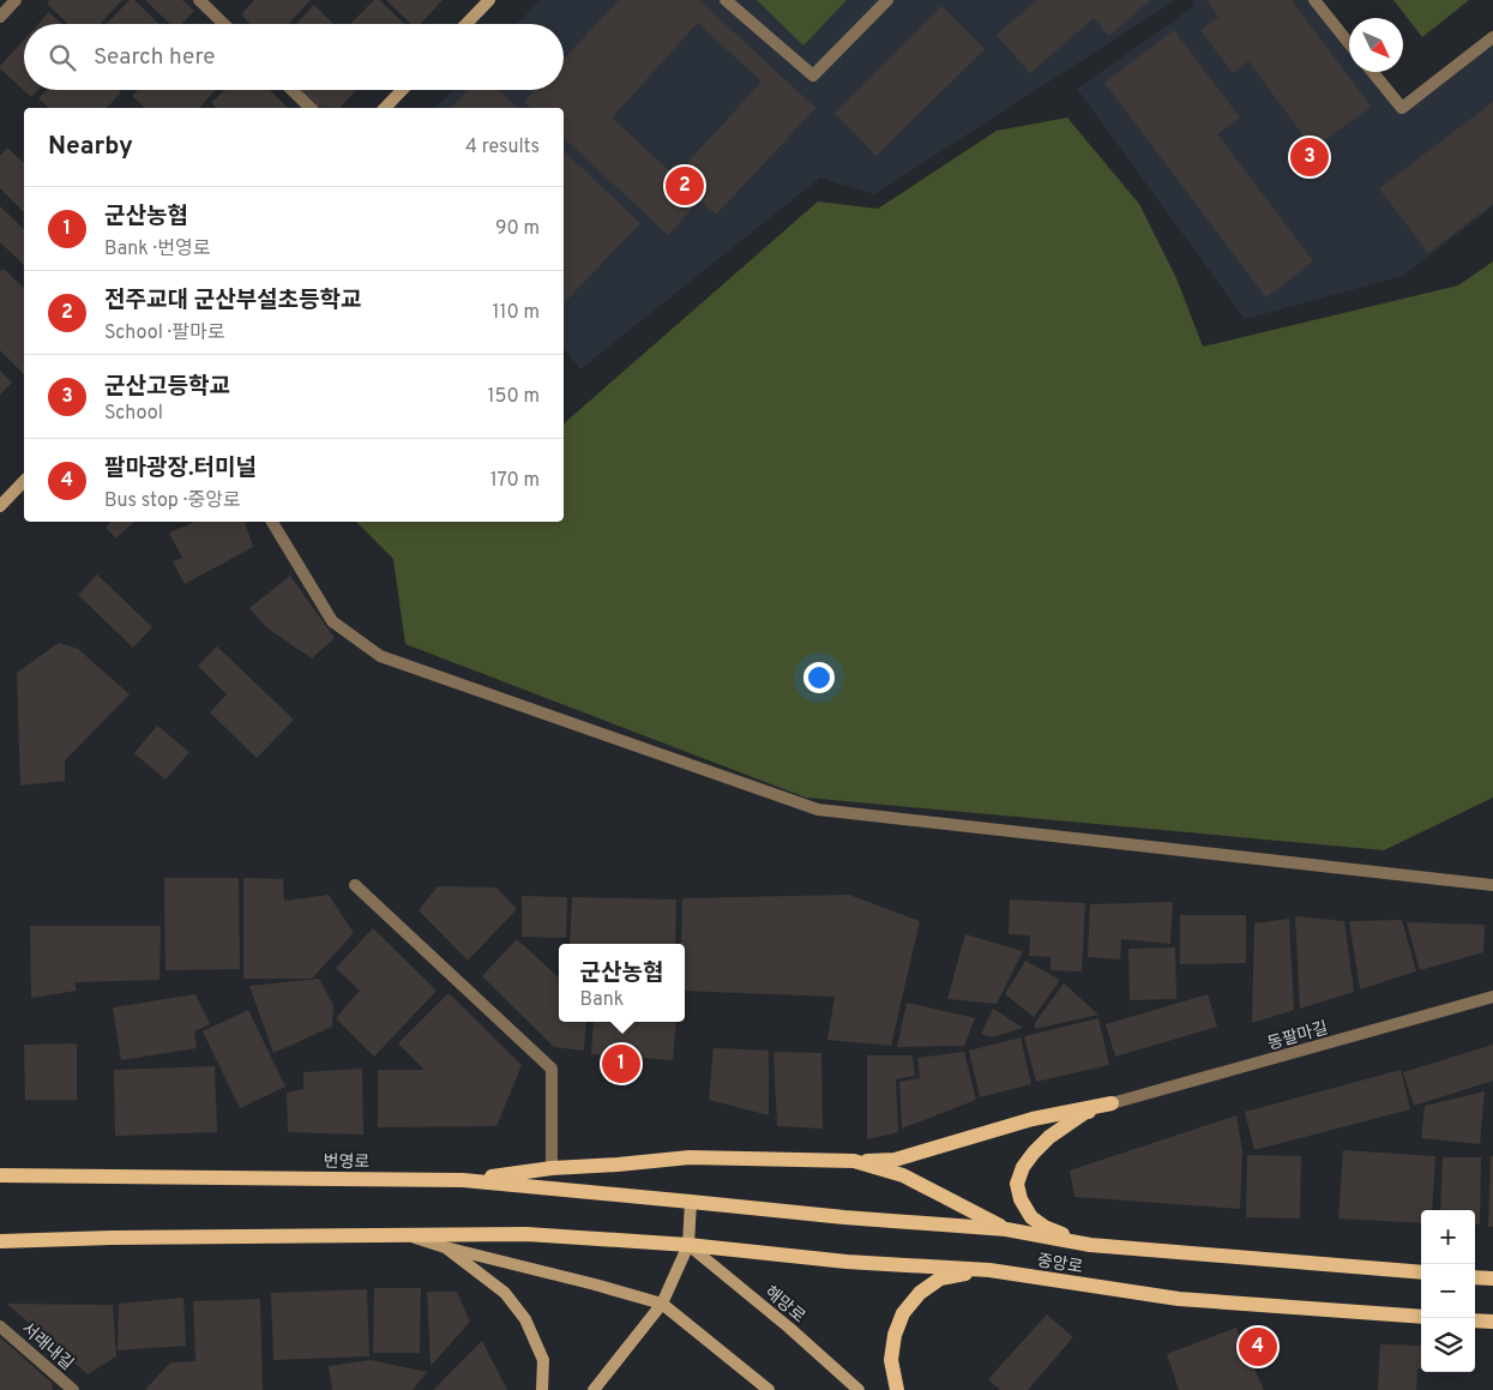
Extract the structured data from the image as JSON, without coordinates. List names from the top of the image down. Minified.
{"streets":{"main road":["번영로","중앙로"],"street":["동팔마길","해망로","서래내길"]},"crossings":[["번영로","중앙로"],["중앙로","해망로"]],"north":"bottom right","page":{"search":"Search here","heading":["Nearby","4 results"],"pins":["3","2","1","4"],"list":[{"mark":"1","name":"군산농협","note":"Bank · 번영로","value":"90 m"},{"mark":"2","name":"전주교대 군산부설초등학교","note":"School · 팔마로","value":"110 m"},{"mark":"3","name":"군산고등학교","note":"School","value":"150 m"},{"mark":"4","name":"팔마광장.터미널","note":"Bus stop · 중앙로","value":"170 m"}],"popup":["군산농협","Bank"],"map_buttons":["+","−"]}}
